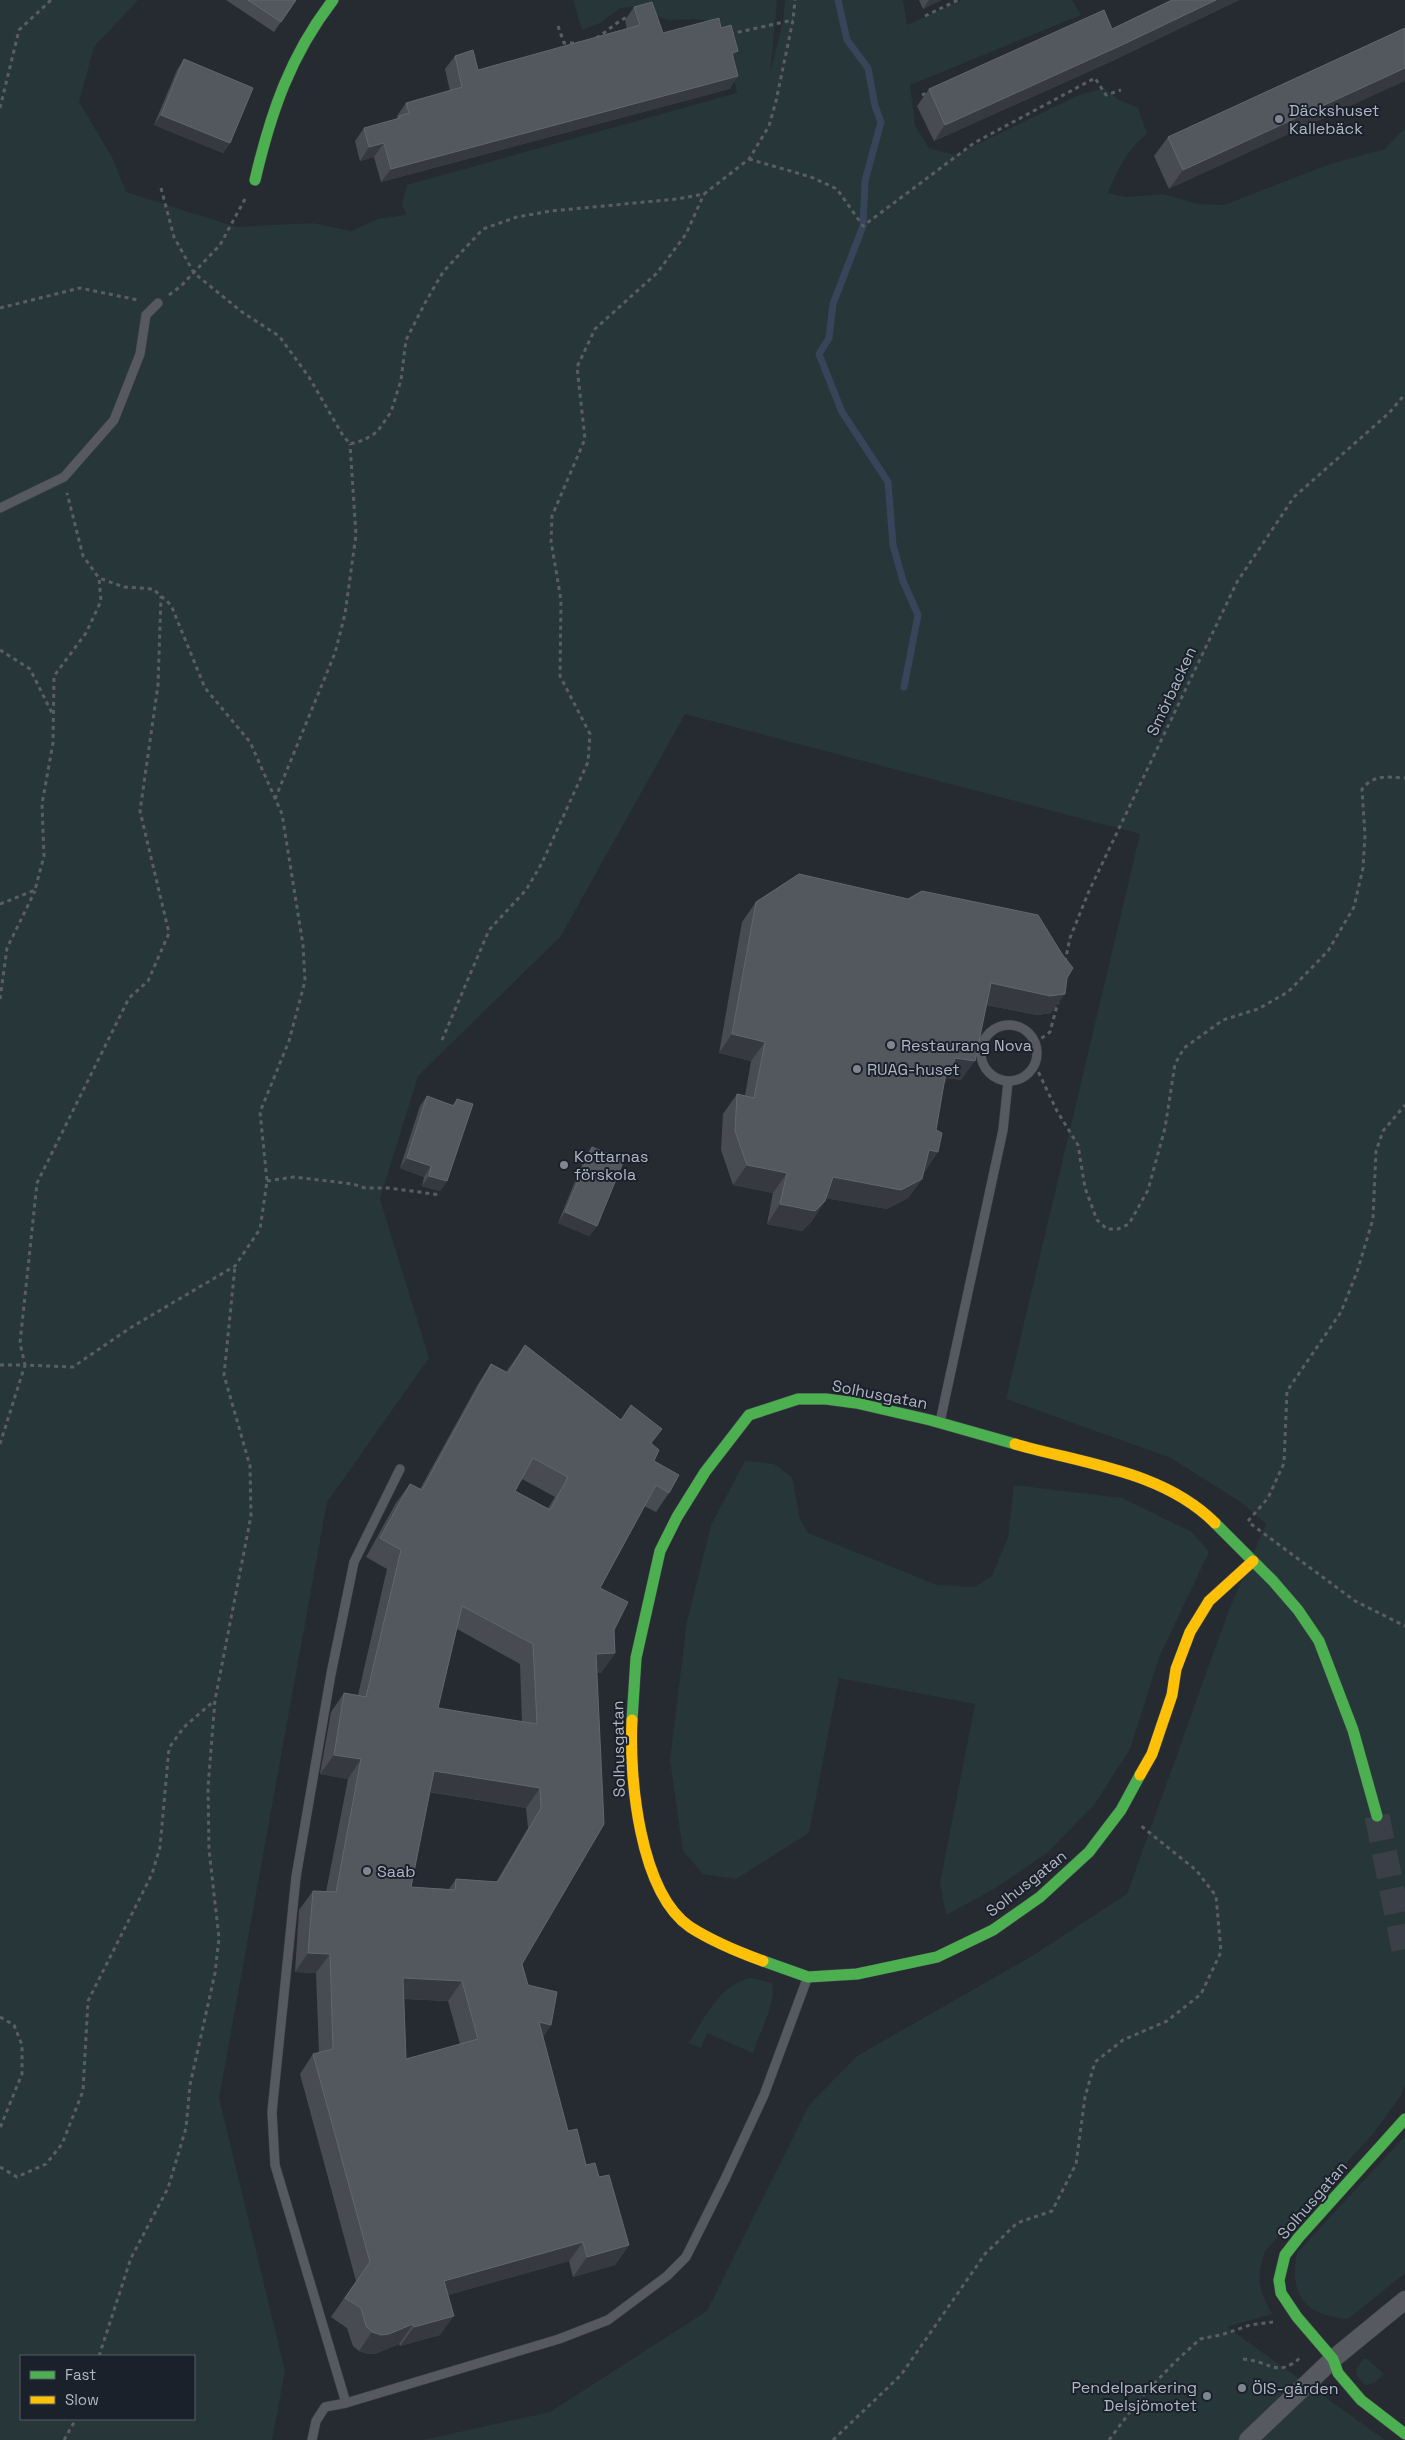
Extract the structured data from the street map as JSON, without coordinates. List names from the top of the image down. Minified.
{"streets":{"street":["Solhusgatan"],"path":["Smörbacken"]},"places":["Däckshuset Kallebäck","Restaurang Nova","RUAG-huset","Kottarnas förskola","Saab","ÖIS-gården","Pendelparkering Delsjömotet"],"legend":["Fast","Slow"]}
